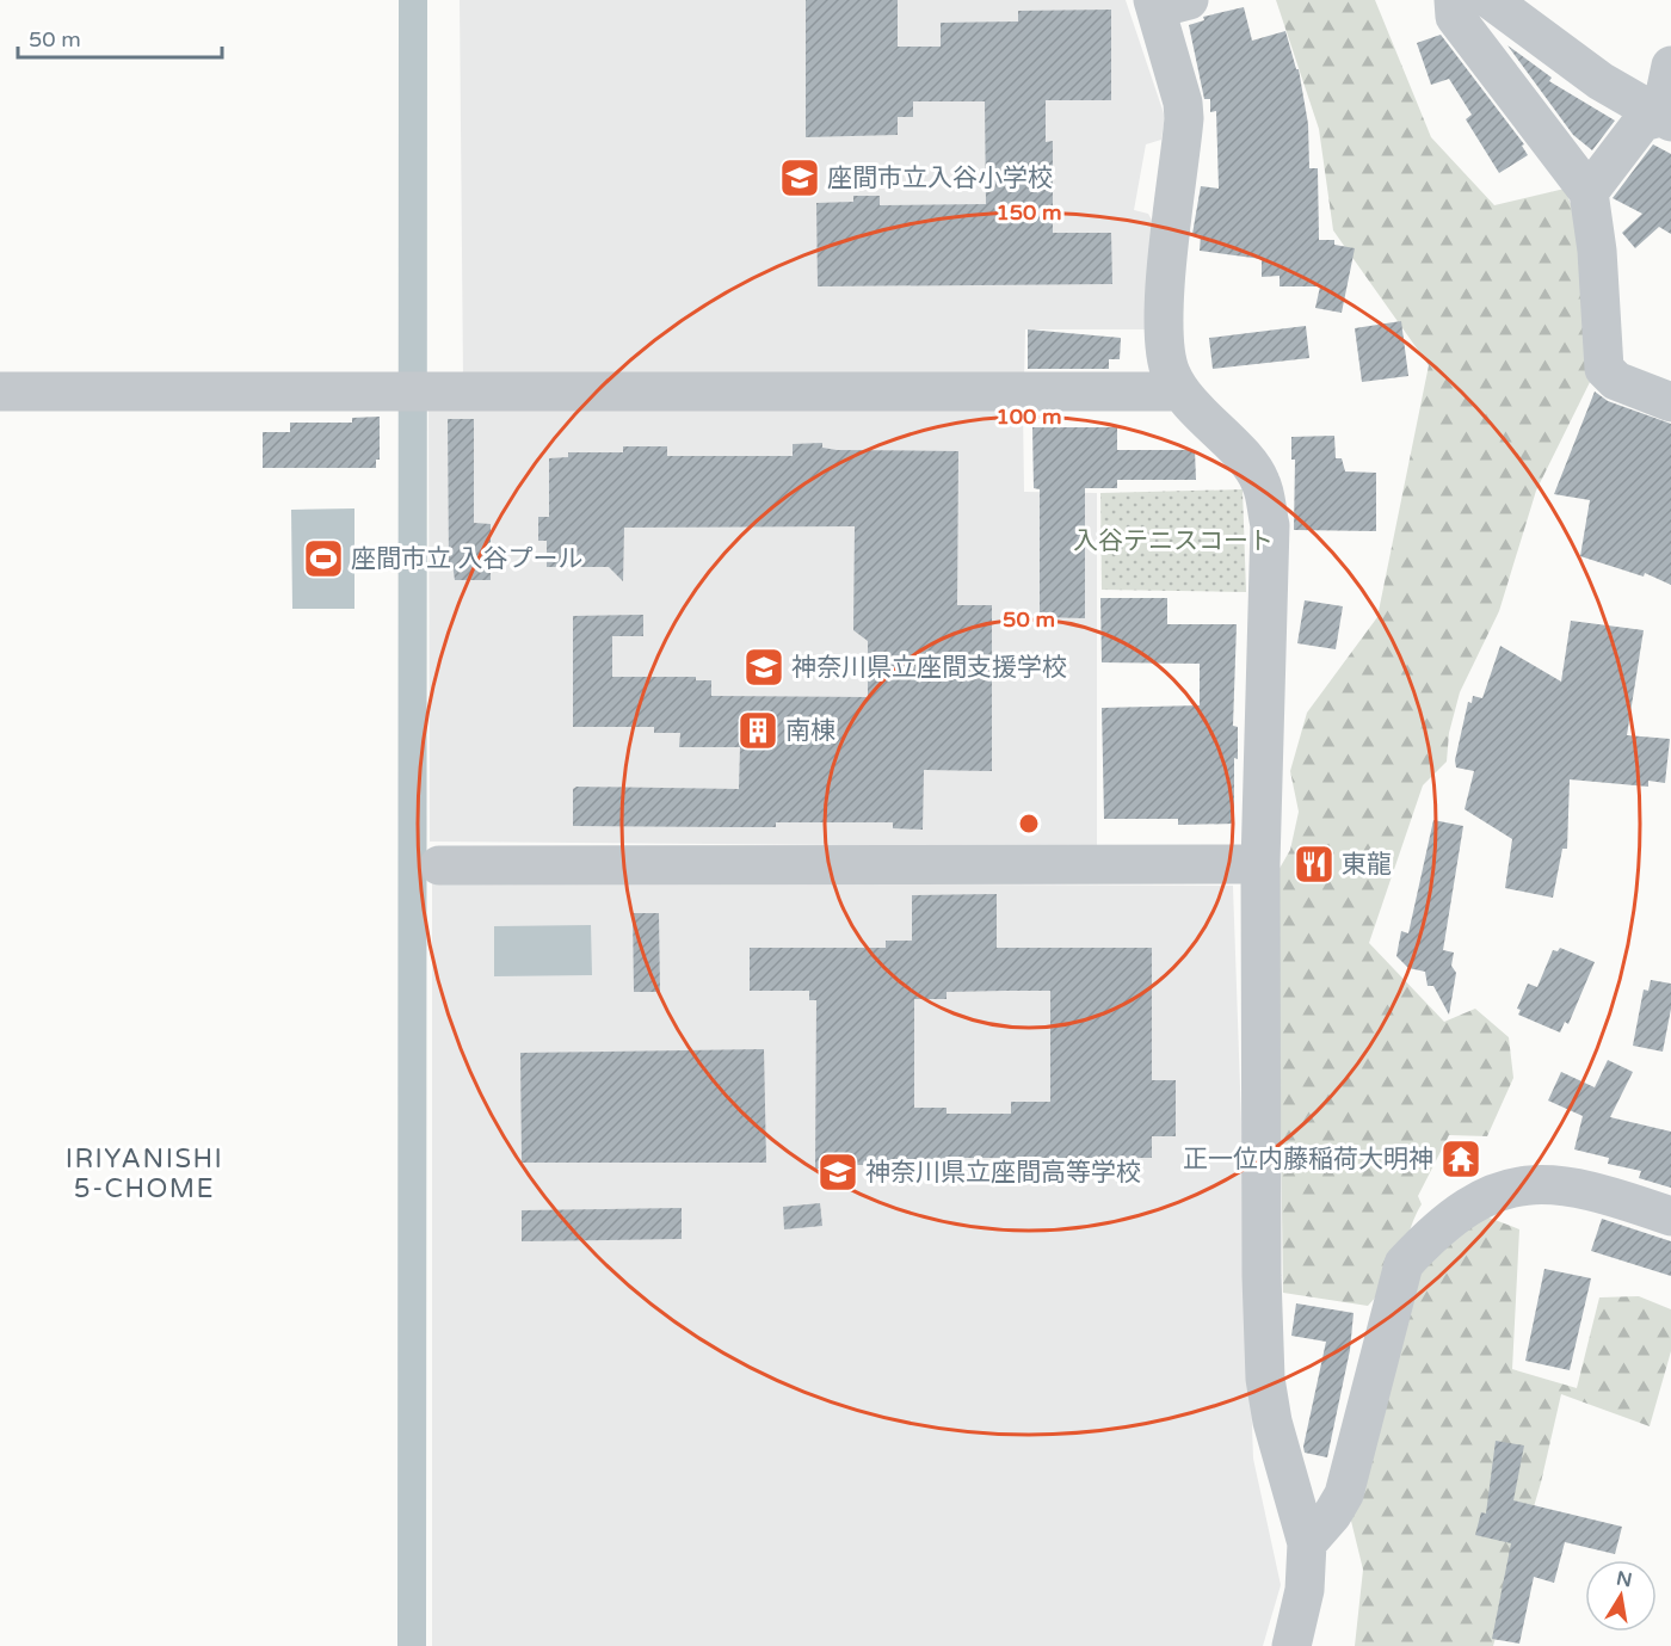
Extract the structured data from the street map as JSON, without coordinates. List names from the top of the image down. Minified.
{"districts":["IRIYANISHI 5-CHOME"],"parks":["入谷テニスコート"],"places":{"school or university":["座間市立入谷小学校","神奈川県立座間支援学校","神奈川県立座間高等学校"],"sports":["座間市立 入谷プール"],"building":["南棟"],"restaurant":["東龍"],"temple":["正一位内藤稲荷大明神"]},"scale_bar":"50 m","north":"top","rings":["150 m","100 m","50 m"]}
